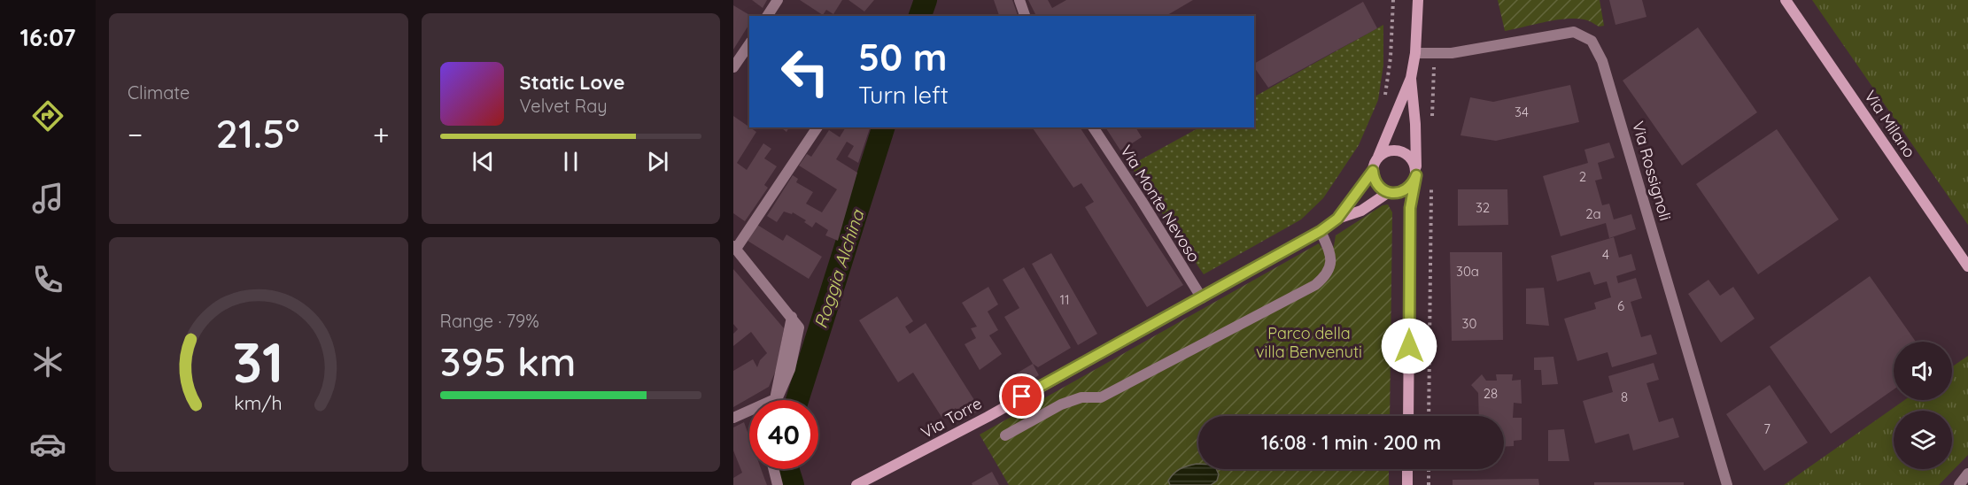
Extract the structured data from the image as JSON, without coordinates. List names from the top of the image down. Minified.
{"streets":{"street":["Via Milano","Via Rossignoli","Via Monte Nevoso","Via Torre"]},"crossings":[["Via Monte Nevoso","Via Torre"]],"water":["Roggia Alchina"],"parks":["Parco della villa Benvenuti"],"house_numbers":["34","2","32","2a","4","30a","11","6","30","28","8","7"],"page":{"tabs":"16:07","tile":["Climate",["Range · 79%","395 km"]],"turn":["50 m","Turn left"],"song":["Static Love","Velvet Ray"],"heat":["−","21.5°","+"],"limit":"40","trip":"16:08 · 1 min · 200 m","gauge":["31","km/h"]}}
